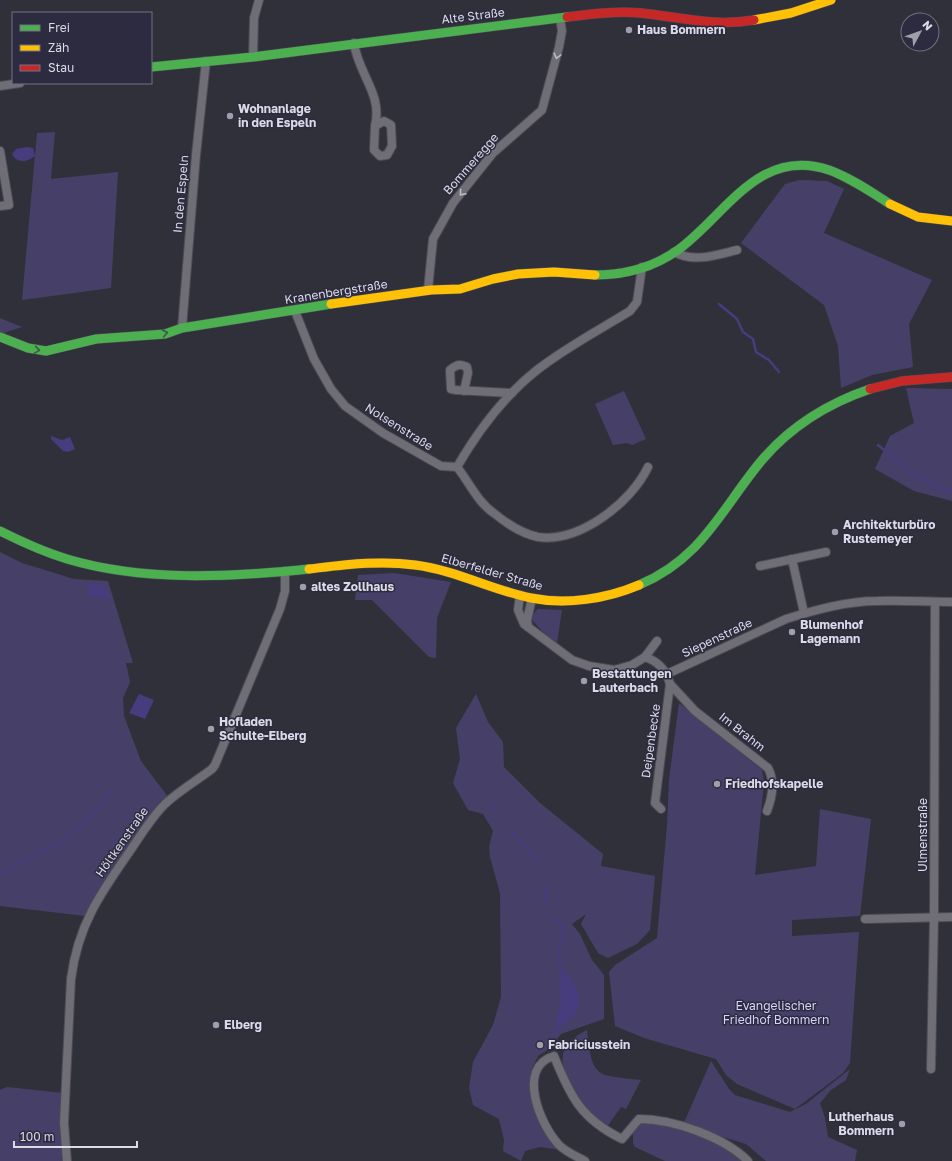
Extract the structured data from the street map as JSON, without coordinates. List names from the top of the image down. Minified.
{"streets":{"street":["Alte Straße","Bommeregge","In den Espeln","Kranenbergstraße","Nolsenstraße","Elberfelder Straße","Siepenstraße","Im Brahm","Deipenbecke","Ulmenstraße","Höltkenstraße"]},"crossings":[["Alte Straße","Bommeregge"],["Alte Straße","In den Espeln"],["Bommeregge","Kranenbergstraße"],["In den Espeln","Kranenbergstraße"],["Kranenbergstraße","Nolsenstraße"],["Elberfelder Straße","Höltkenstraße"],["Siepenstraße","Deipenbecke"],["Siepenstraße","Ulmenstraße"],["Im Brahm","Deipenbecke"]],"one_way":["Bommeregge"],"parks":["Evangelischer Friedhof Bommern"],"places":["Haus Bommern","Wohnanlage in den Espeln","Architekturbüro Rustemeyer","altes Zollhaus","Blumenhof Lagemann","Bestattungen Lauterbach","Hofladen Schulte-Elberg","Friedhofskapelle","Elberg","Fabriciusstein","Lutherhaus Bommern"],"legend":["Frei","Zäh","Stau"],"scale_bar":"100 m","north":"top right"}
